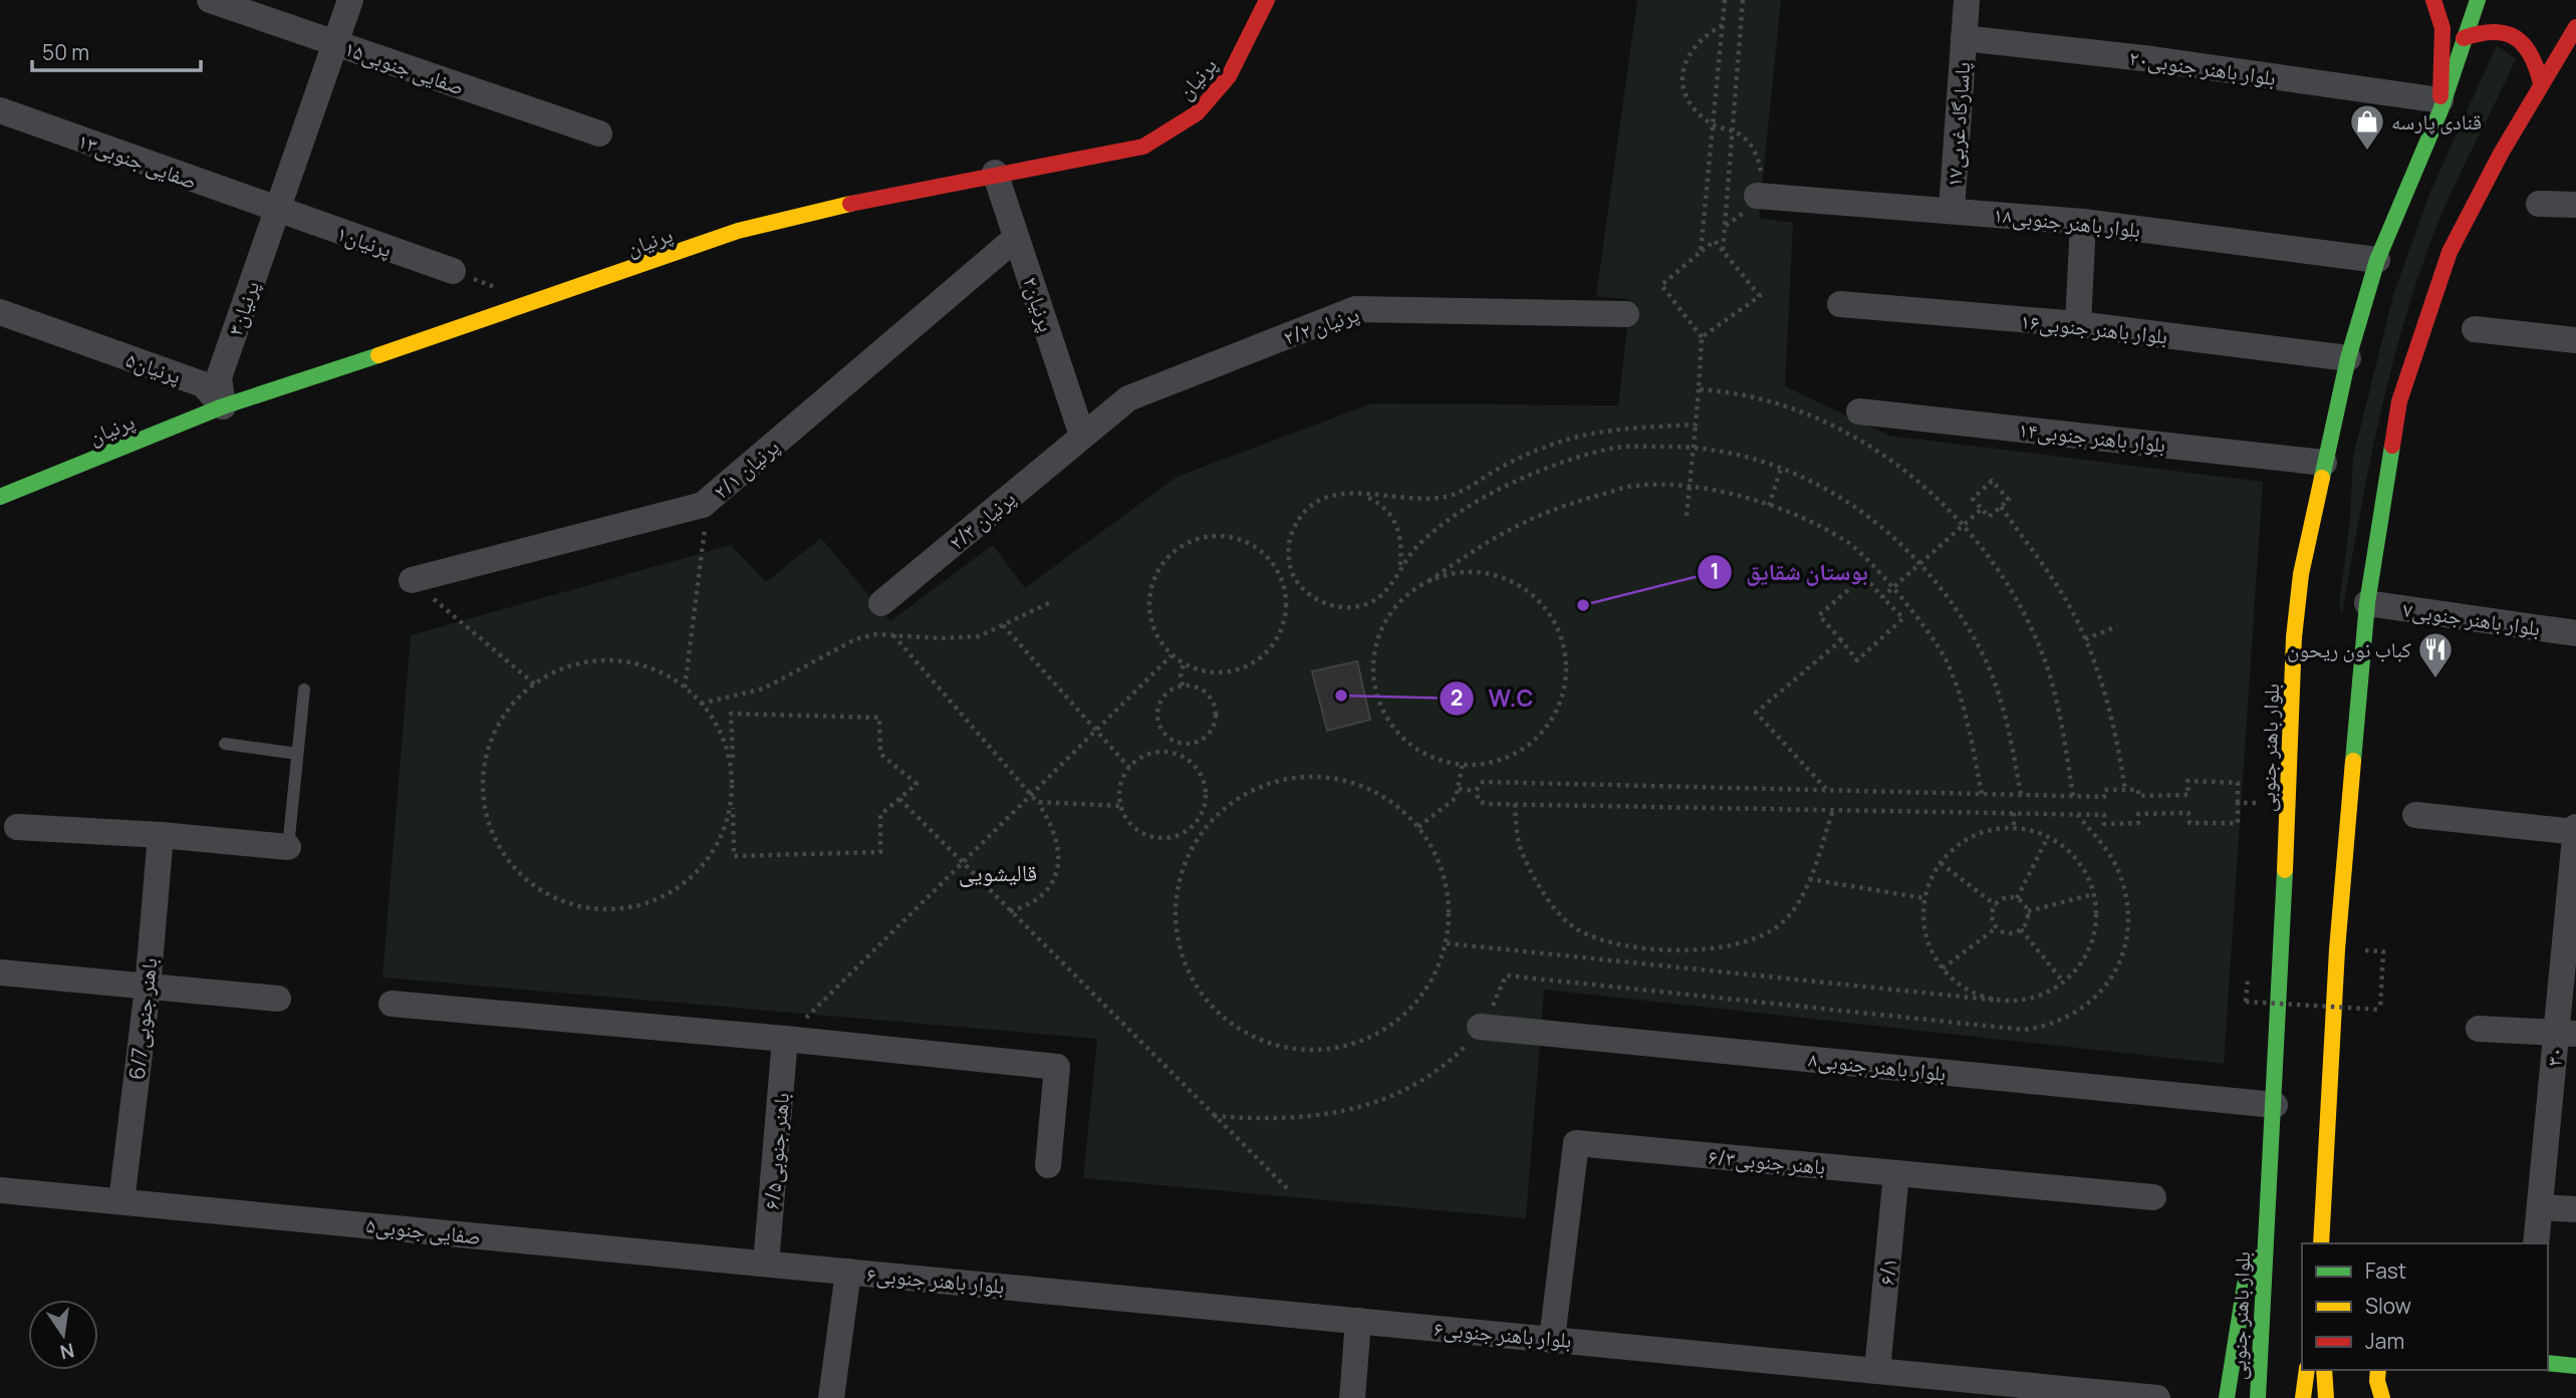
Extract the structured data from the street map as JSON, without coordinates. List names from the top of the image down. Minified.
{"streets":{"main road":["پرنیان","بلوار باهنر جنوبی"],"street":["صفایی جنوبی۱۵","بلوار باهنر جنوبی۲۰","۱۷پاسارگاد غربی","صفایی جنوبی۱۳","۱۸بلوار باهنر جنوبی","پرنیان۱","پرنیان۲","پرنیان۳","پرنیان ۲/۲","بلوار باهنر جنوبی۱۶","پرنیان۵","بلوار باهنر جنوبی۱۴","پرنیان ۲/۱","پرنیان ۲/۳","بلوار باهنر جنوبی۷","6/7باهنر جنوبی","۳۰","۸بلوار باهنر جنوبی","باهنر جنوبی۶/۵","۶/۳باهنر جنوبی","صفایی جنوبی۵","۶/۱","بلوار باهنر جنوبی۶"]},"crossings":[["صفایی جنوبی۱۵","پرنیان۳"],["بلوار باهنر جنوبی۲۰","۱۷پاسارگاد غربی"],["بلوار باهنر جنوبی۲۰","بلوار باهنر جنوبی"],["پرنیان","پرنیان۲"],["پرنیان","پرنیان۳"],["پرنیان","پرنیان۵"],["۱۷پاسارگاد غربی","۱۸بلوار باهنر جنوبی"],["صفایی جنوبی۱۳","پرنیان۱"],["صفایی جنوبی۱۳","پرنیان۳"],["۱۸بلوار باهنر جنوبی","بلوار باهنر جنوبی"],["پرنیان۱","پرنیان۳"],["پرنیان۲","پرنیان ۲/۲"],["پرنیان۲","پرنیان ۲/۱"],["پرنیان۲","پرنیان ۲/۳"],["پرنیان۳","پرنیان۵"],["پرنیان ۲/۲","پرنیان ۲/۳"],["بلوار باهنر جنوبی۱۶","بلوار باهنر جنوبی"],["بلوار باهنر جنوبی۱۴","بلوار باهنر جنوبی"],["بلوار باهنر جنوبی","۸بلوار باهنر جنوبی"],["6/7باهنر جنوبی","صفایی جنوبی۵"],["باهنر جنوبی۶/۵","صفایی جنوبی۵"],["۶/۳باهنر جنوبی","۶/۱"],["۶/۳باهنر جنوبی","بلوار باهنر جنوبی۶"],["صفایی جنوبی۵","بلوار باهنر جنوبی۶"],["۶/۱","بلوار باهنر جنوبی۶"]],"districts":["قالیشویی"],"places":{"shop":["قنادی پارسه"],"other":["بوستان شقایق","W.C"],"restaurant":["کباب نون ریحون"]},"legend":["Fast","Slow","Jam"],"scale_bar":"50 m","north":"bottom"}
